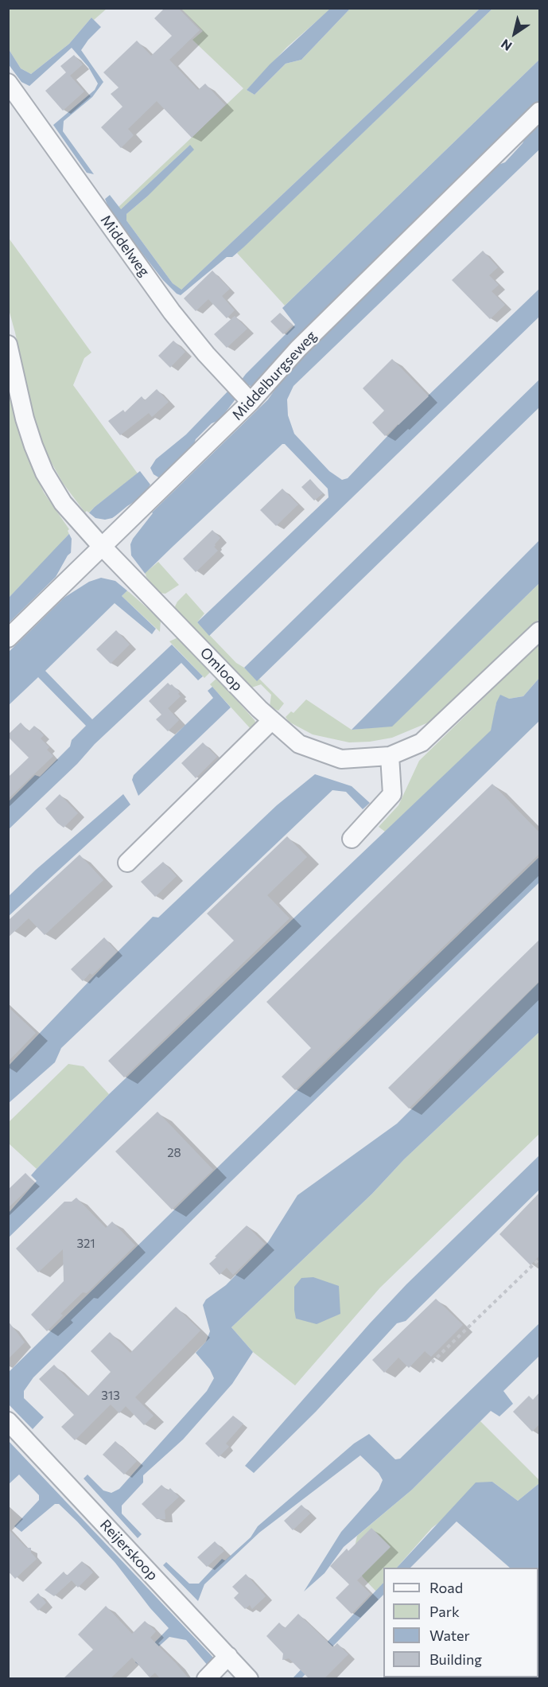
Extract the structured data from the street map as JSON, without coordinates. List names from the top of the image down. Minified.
{"streets":{"street":["Middelweg","Middelburgseweg","Omloop","Reijerskoop"]},"crossings":[["Middelweg","Middelburgseweg"],["Middelburgseweg","Omloop"]],"house_numbers":["28","321","313"],"legend":["Road","Park","Water","Building"],"north":"bottom left"}
